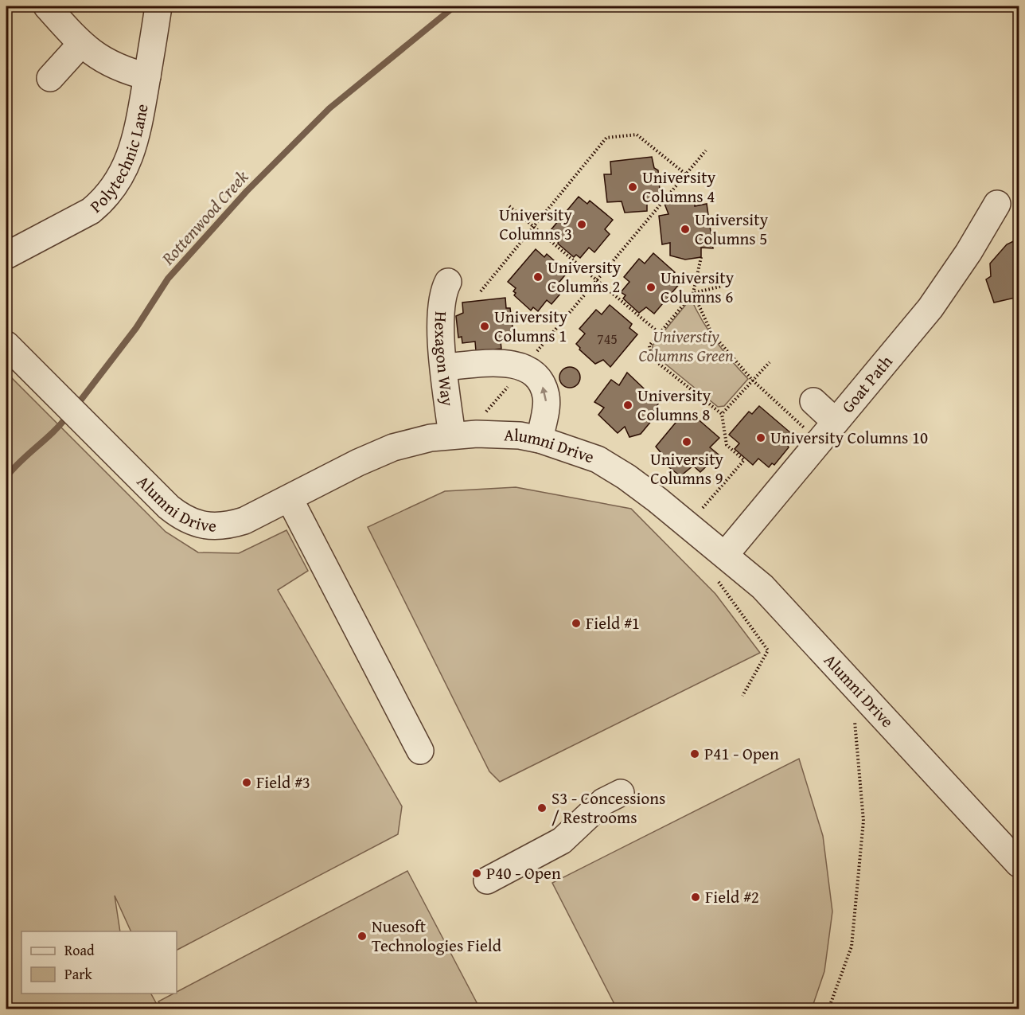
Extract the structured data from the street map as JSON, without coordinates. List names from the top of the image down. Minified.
{"streets":{"street":["Polytechnic Lane","Hexagon Way","Goat Path","Alumni Drive"]},"crossings":[["Hexagon Way","Alumni Drive"],["Goat Path","Alumni Drive"]],"water":["Rottenwood Creek"],"parks":["Universtiy Columns Green"],"places":["University Columns 4","University Columns 3","University Columns 5","University Columns 2","University Columns 6","University Columns 1","University Columns 8","University Columns 10","University Columns 9","Field #1","P41 - Open","Field #3","S3 - Concessions / Restrooms","P40 - Open","Field #2","Nuesoft Technologies Field"],"house_numbers":["745"],"legend":["Road","Park"]}
